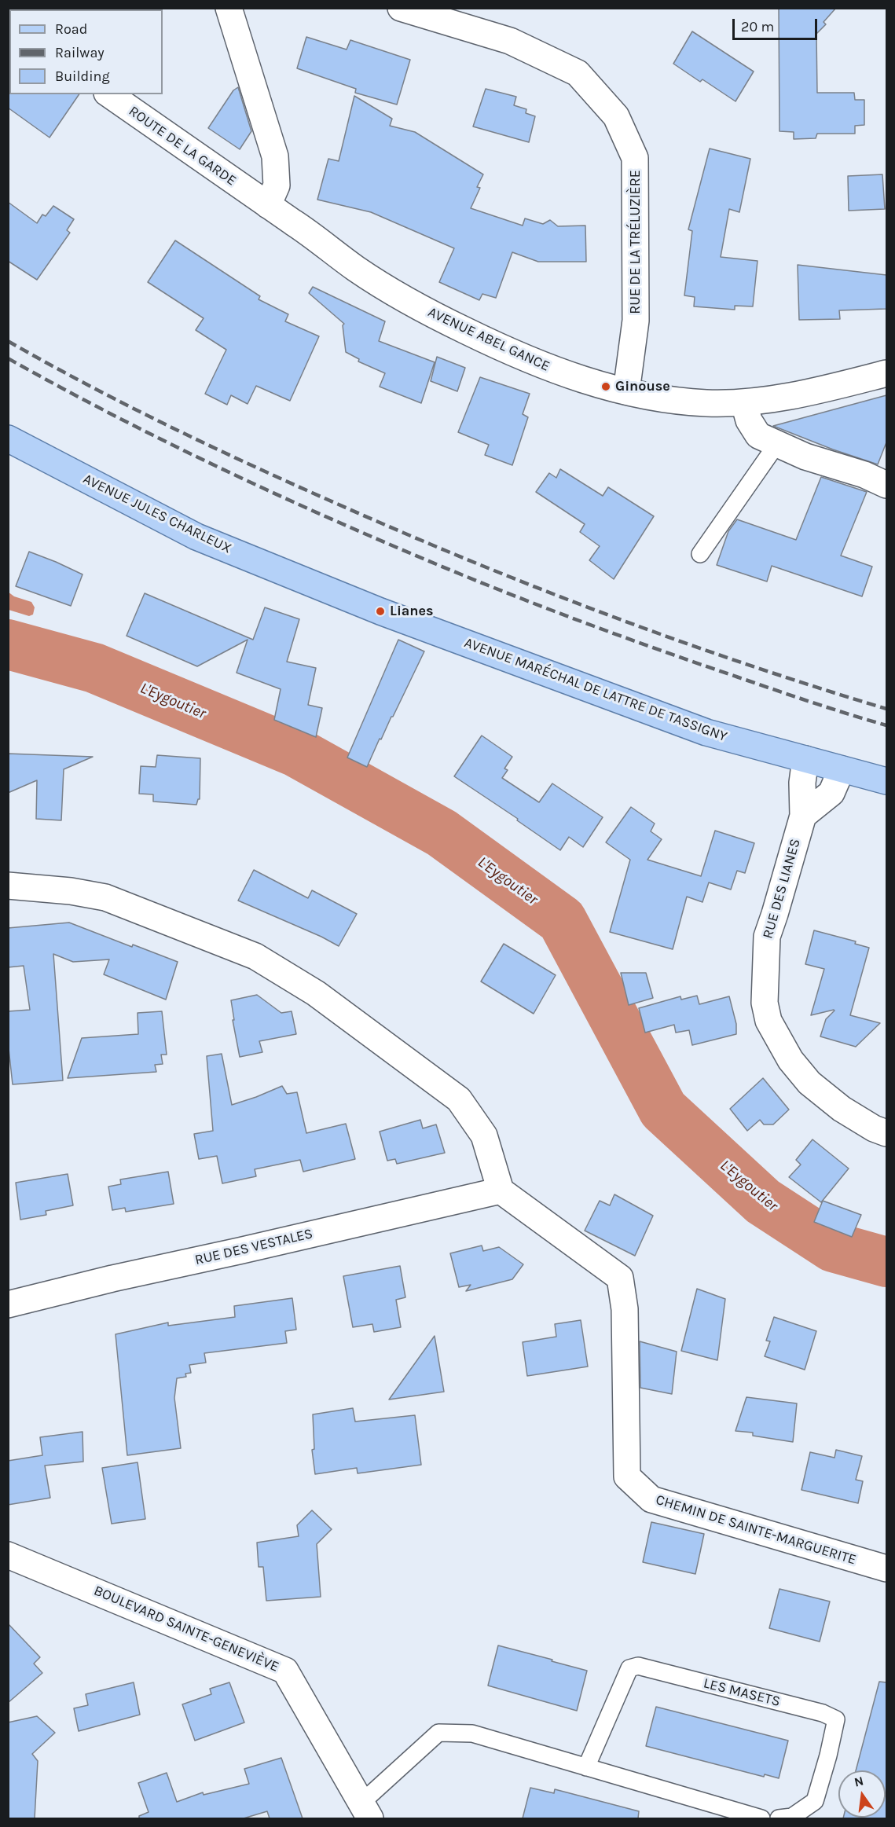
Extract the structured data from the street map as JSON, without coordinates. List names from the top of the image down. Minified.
{"streets":{"main road":["AVENUE JULES CHARLEUX","AVENUE MARÉCHAL DE LATTRE DE TASSIGNY"],"street":["ROUTE DE LA GARDE","RUE DE LA TRÉLUZIÈRE","AVENUE ABEL GANCE","RUE DES LIANES","RUE DES VESTALES","CHEMIN DE SAINTE-MARGUERITE","BOULEVARD SAINTE-GENEVIÈVE"],"lane":["LES MASETS"]},"crossings":[["ROUTE DE LA GARDE","AVENUE ABEL GANCE"],["RUE DE LA TRÉLUZIÈRE","AVENUE ABEL GANCE"],["AVENUE JULES CHARLEUX","AVENUE MARÉCHAL DE LATTRE DE TASSIGNY"],["AVENUE MARÉCHAL DE LATTRE DE TASSIGNY","RUE DES LIANES"],["RUE DES VESTALES","CHEMIN DE SAINTE-MARGUERITE"]],"water":["L'Eygoutier"],"places":["Ginouse","Lianes"],"legend":["Road","Railway","Building"],"scale_bar":"20 m","north":"top"}
